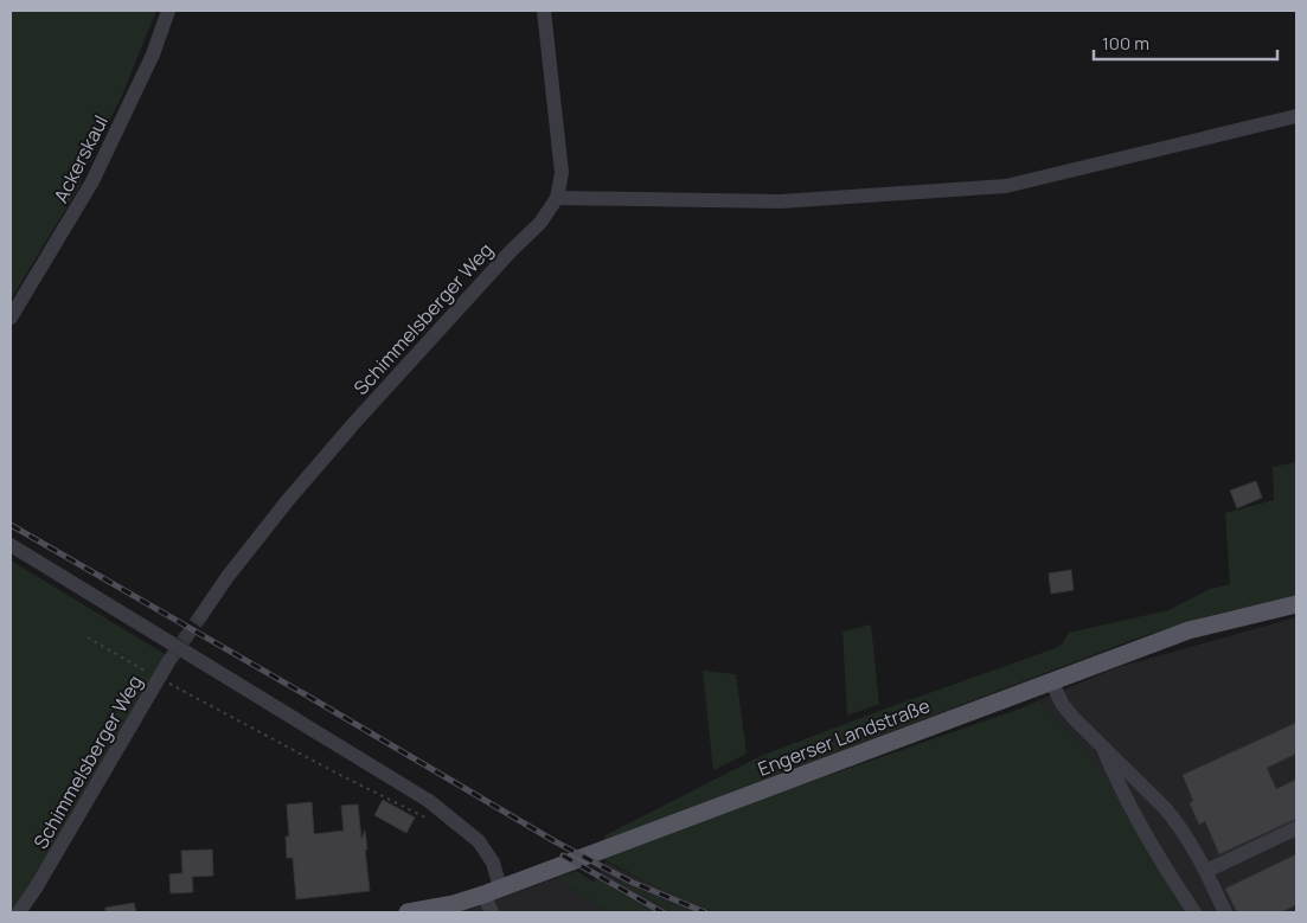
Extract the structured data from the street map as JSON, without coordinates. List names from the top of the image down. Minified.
{"streets":{"main road":["Engerser Landstraße"],"street":["Ackerskaul","Schimmelsberger Weg"]},"scale_bar":"100 m"}
